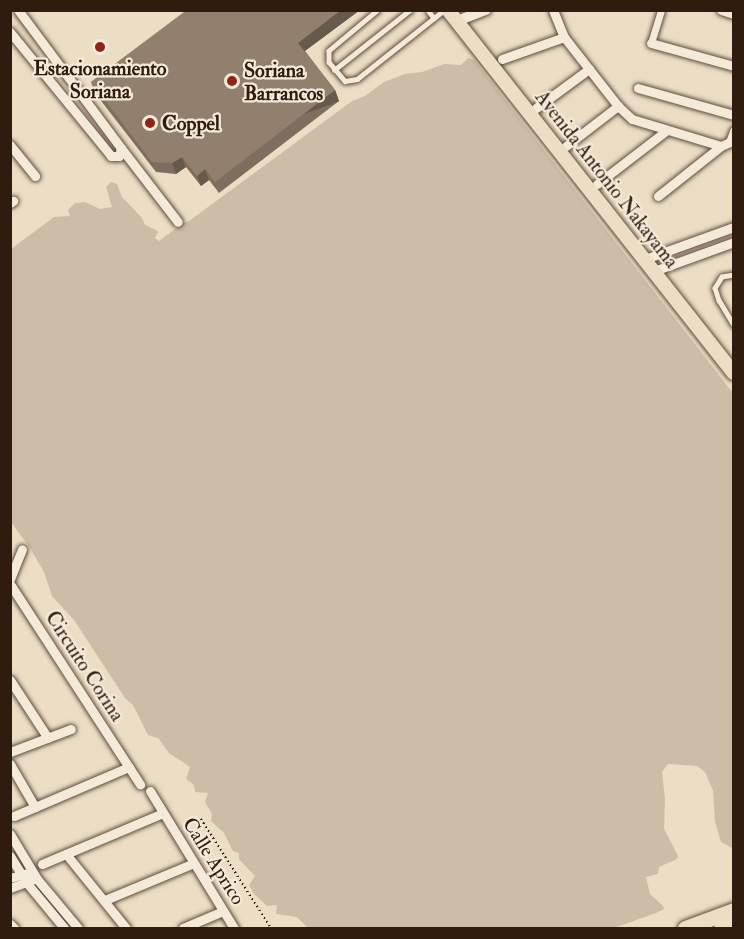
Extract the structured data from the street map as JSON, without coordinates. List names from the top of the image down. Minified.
{"streets":{"main road":["Avenida Antonio Nakayama"],"street":["Circuito Corina","Calle Aprico"]},"places":["Estacionamiento Soriana","Soriana Barrancos","Coppel"]}
